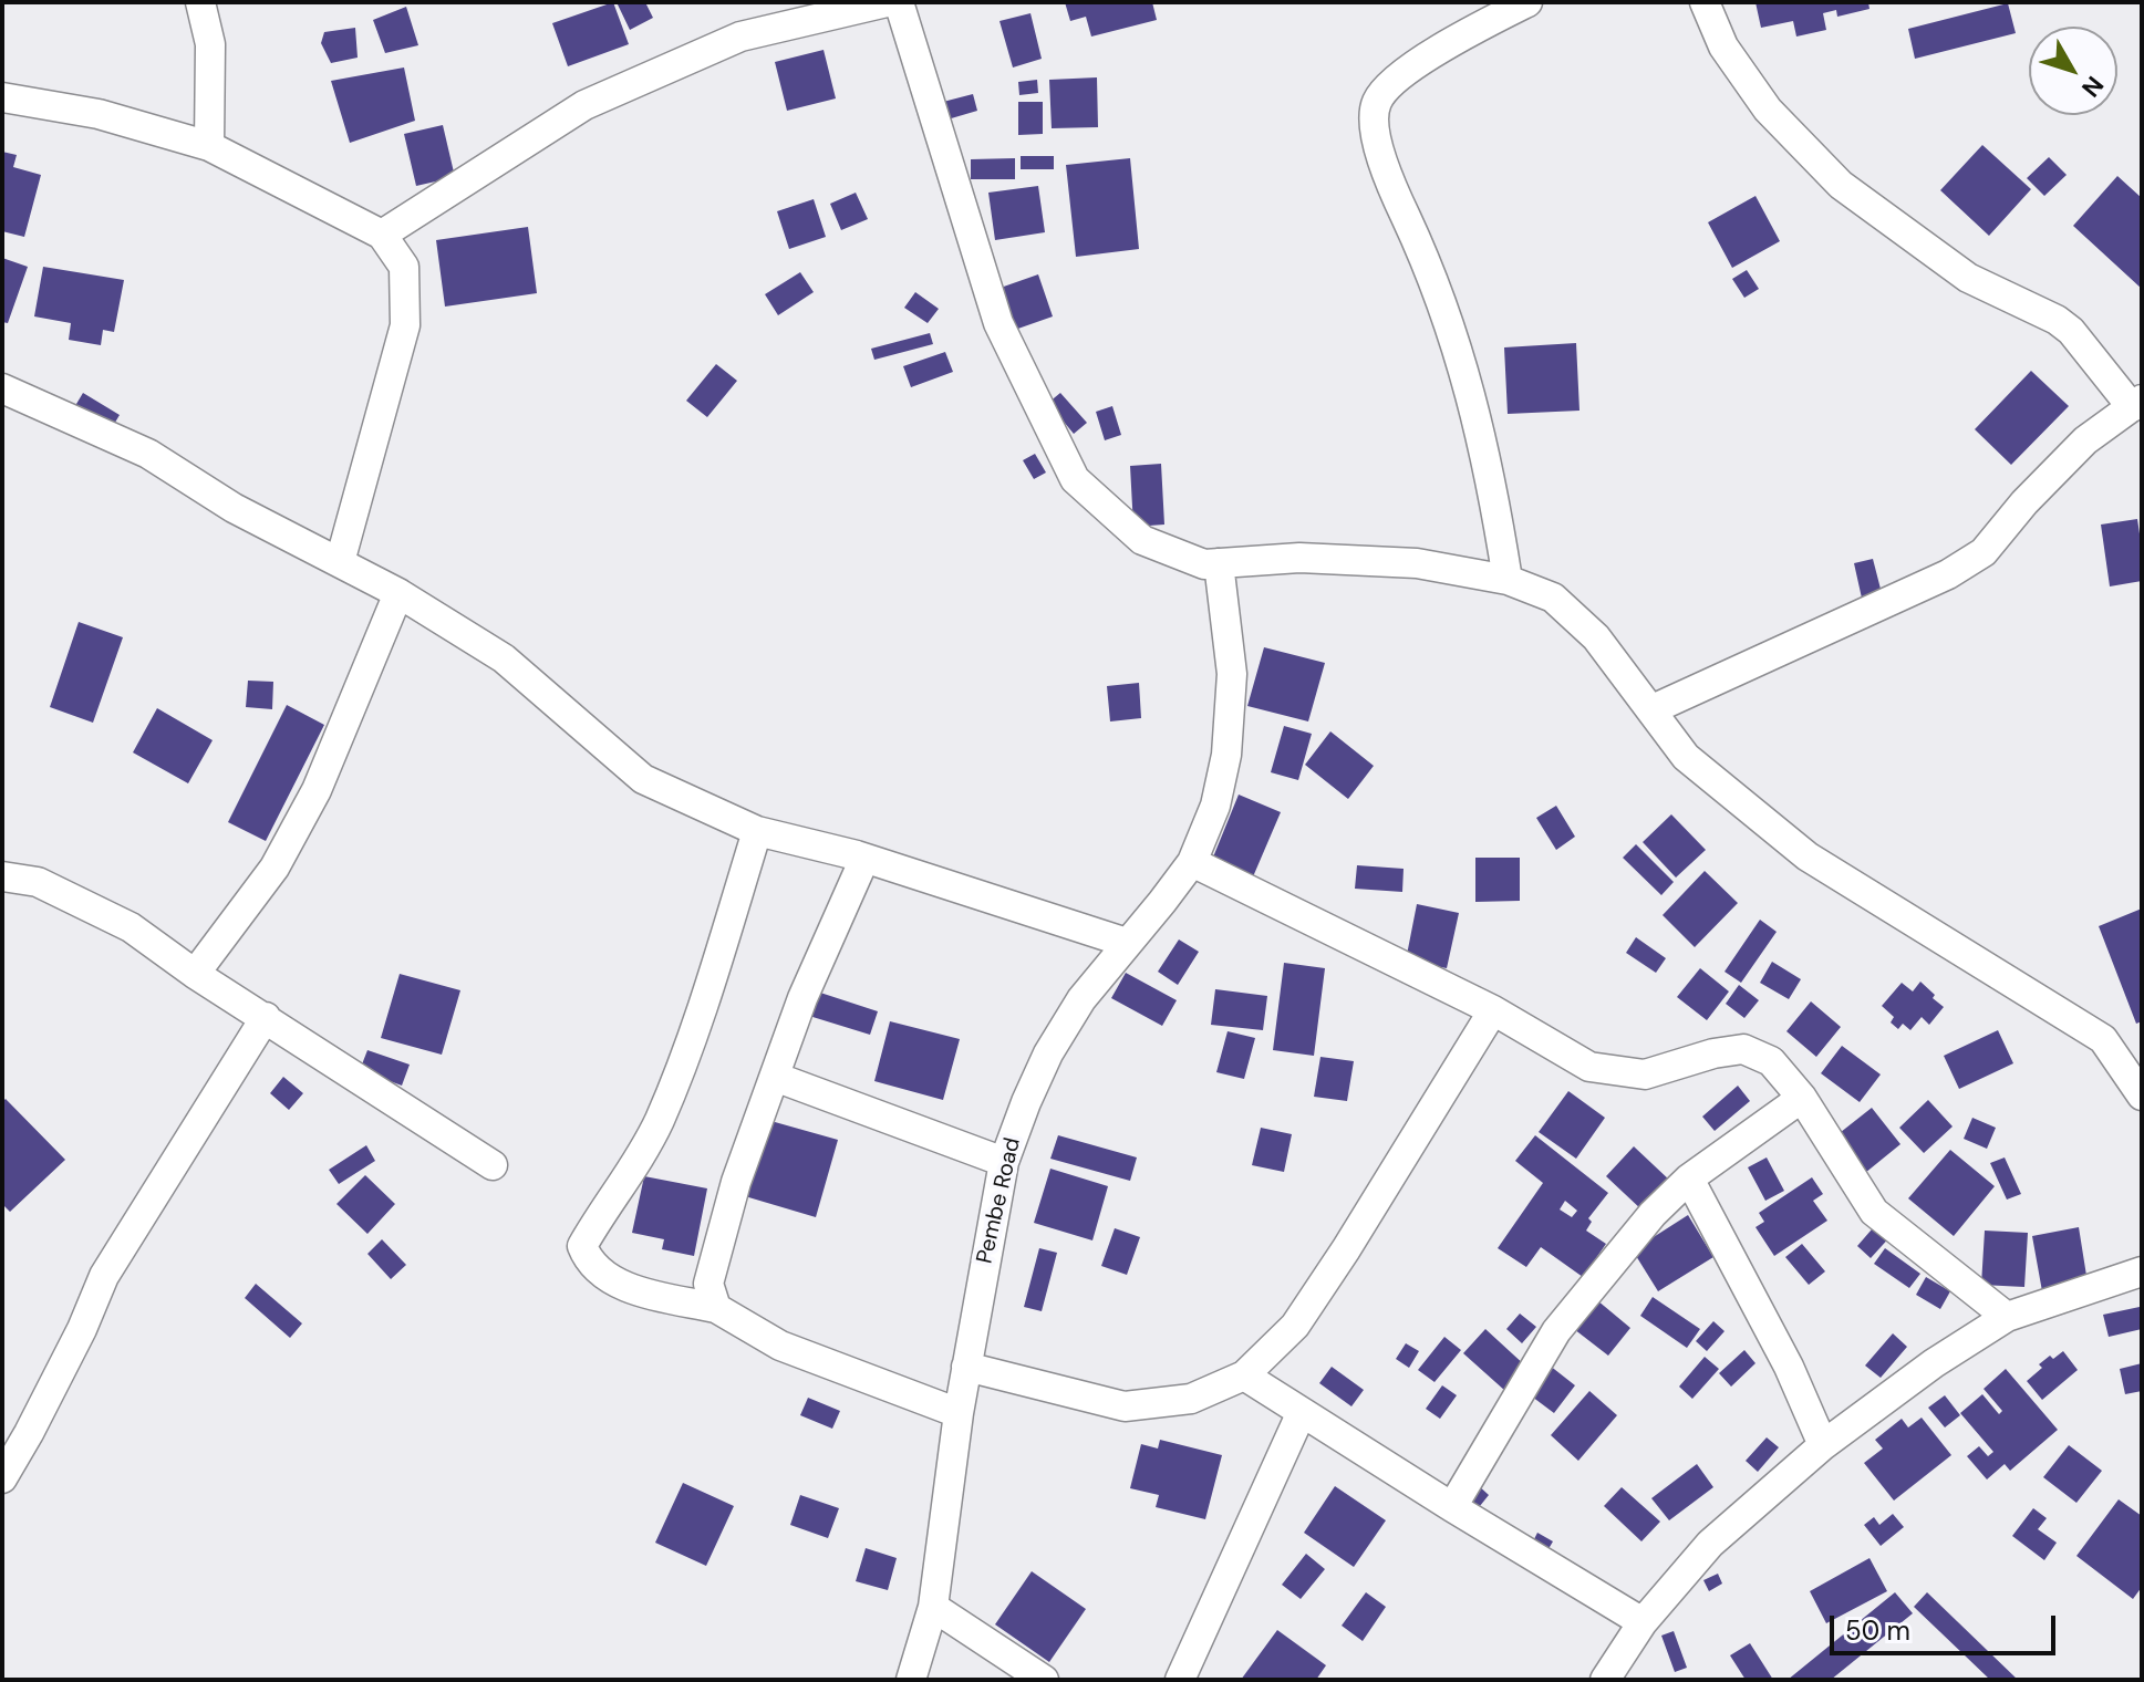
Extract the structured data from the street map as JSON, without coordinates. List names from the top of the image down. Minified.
{"streets":{"street":["Pembe Road"]},"scale_bar":"50 m","north":"bottom right"}
